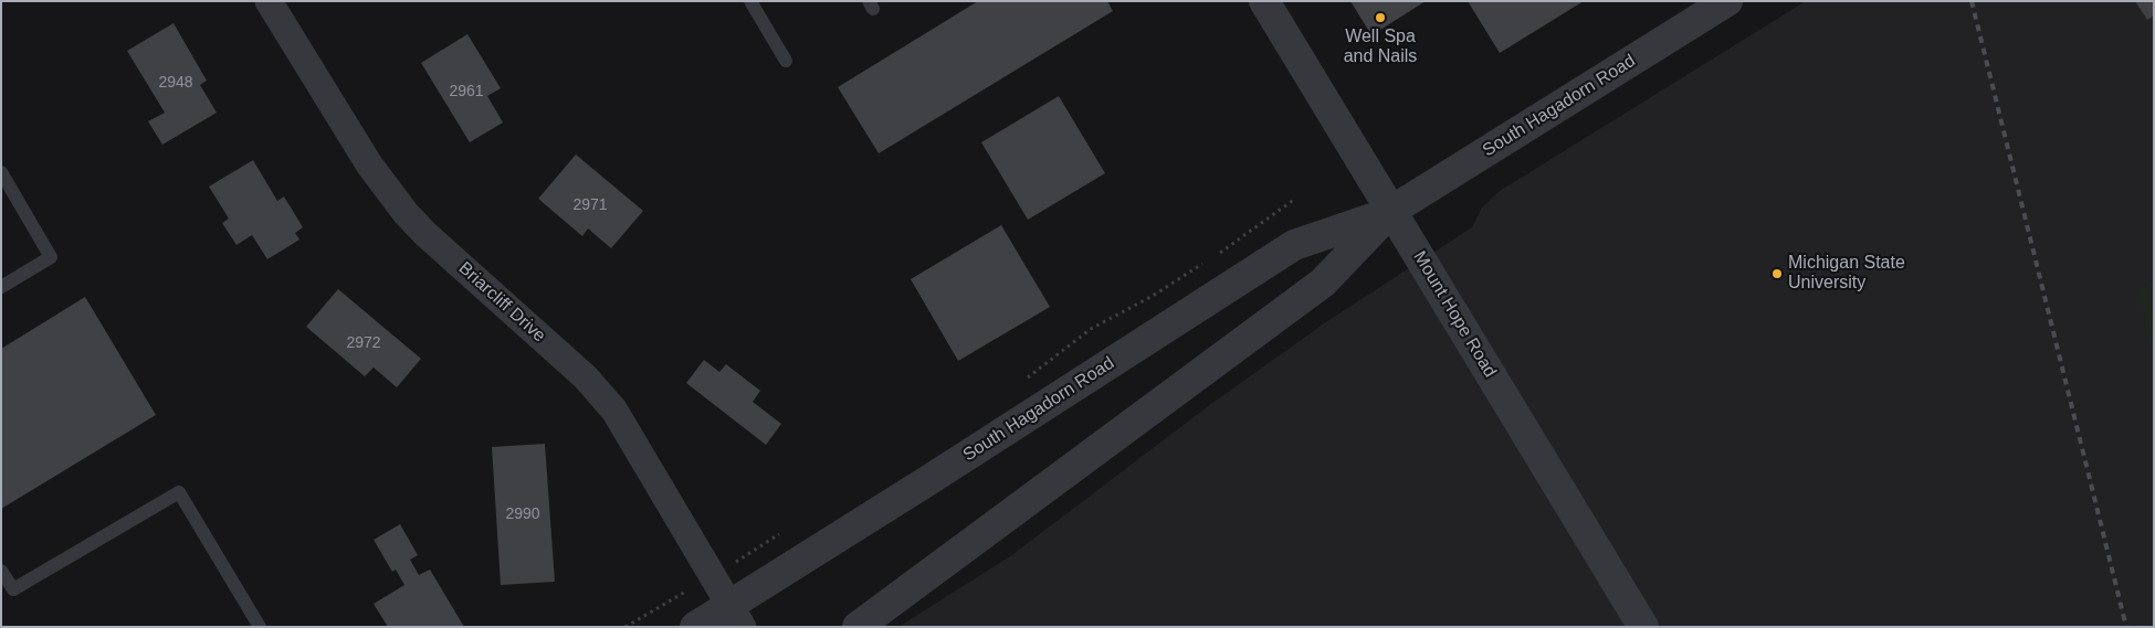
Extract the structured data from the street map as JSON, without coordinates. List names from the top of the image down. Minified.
{"streets":{"street":["South Hagadorn Road","Briarcliff Drive","Mount Hope Road"]},"crossings":[["South Hagadorn Road","Briarcliff Drive"],["South Hagadorn Road","Mount Hope Road"]],"places":["Well Spa and Nails","Michigan State University"],"house_numbers":["2948","2961","2971","2972","2990"]}
